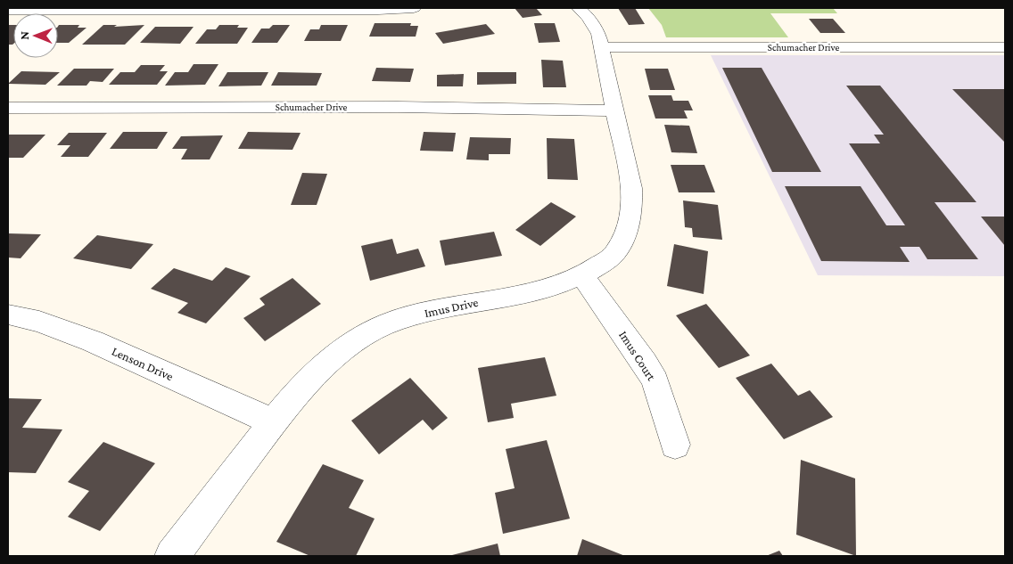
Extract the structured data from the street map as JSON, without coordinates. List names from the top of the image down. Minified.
{"streets":{"street":["Schumacher Drive","Imus Drive","Imus Court","Lenson Drive"]},"crossings":[["Schumacher Drive","Imus Drive"],["Imus Drive","Imus Court"],["Imus Drive","Lenson Drive"]],"north":"left"}
